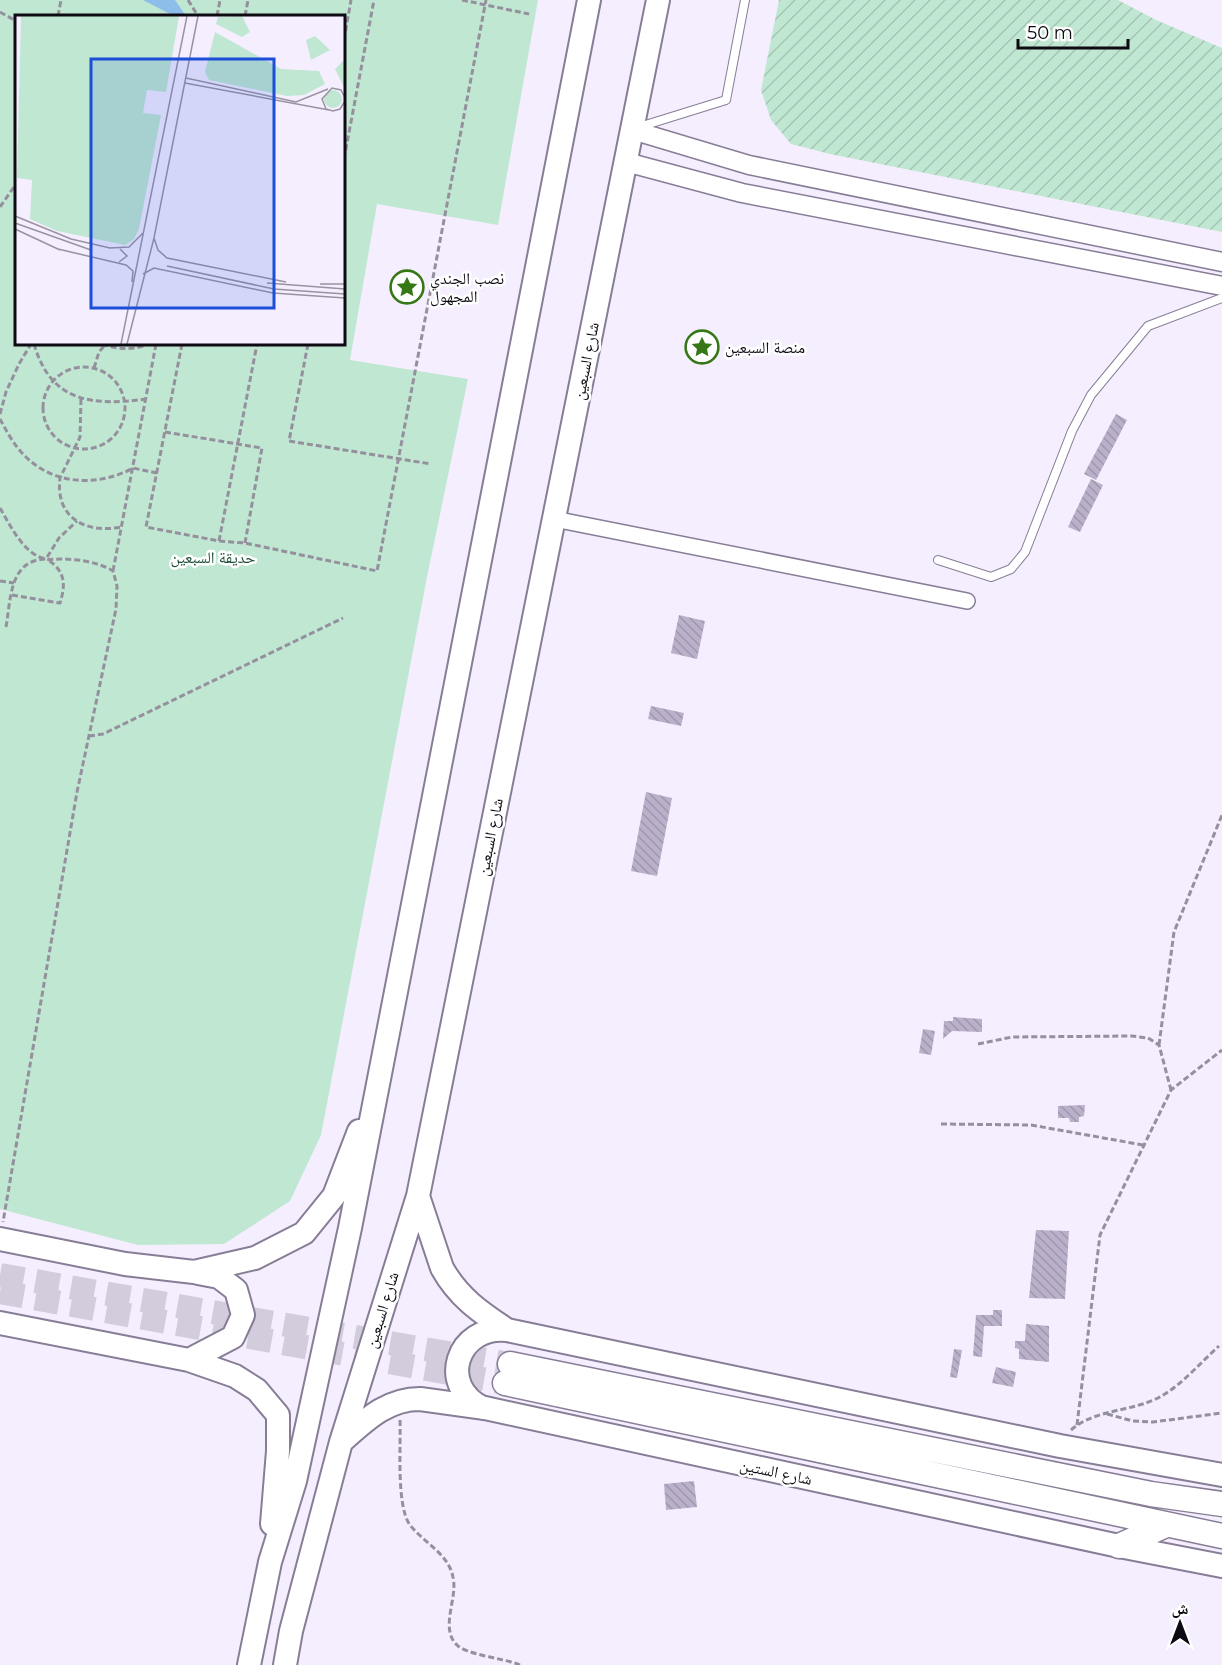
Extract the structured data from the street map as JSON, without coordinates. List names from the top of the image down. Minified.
{"streets":{"highway":["شارع الستين"],"main road":["شارع السبعين"]},"crossings":[["شارع السبعين","شارع الستين"]],"parks":["حديقة السبعين"],"places":{"place":["نصب الجندي المجهول","منصة السبعين"]},"scale_bar":"50 m","north":"top"}
